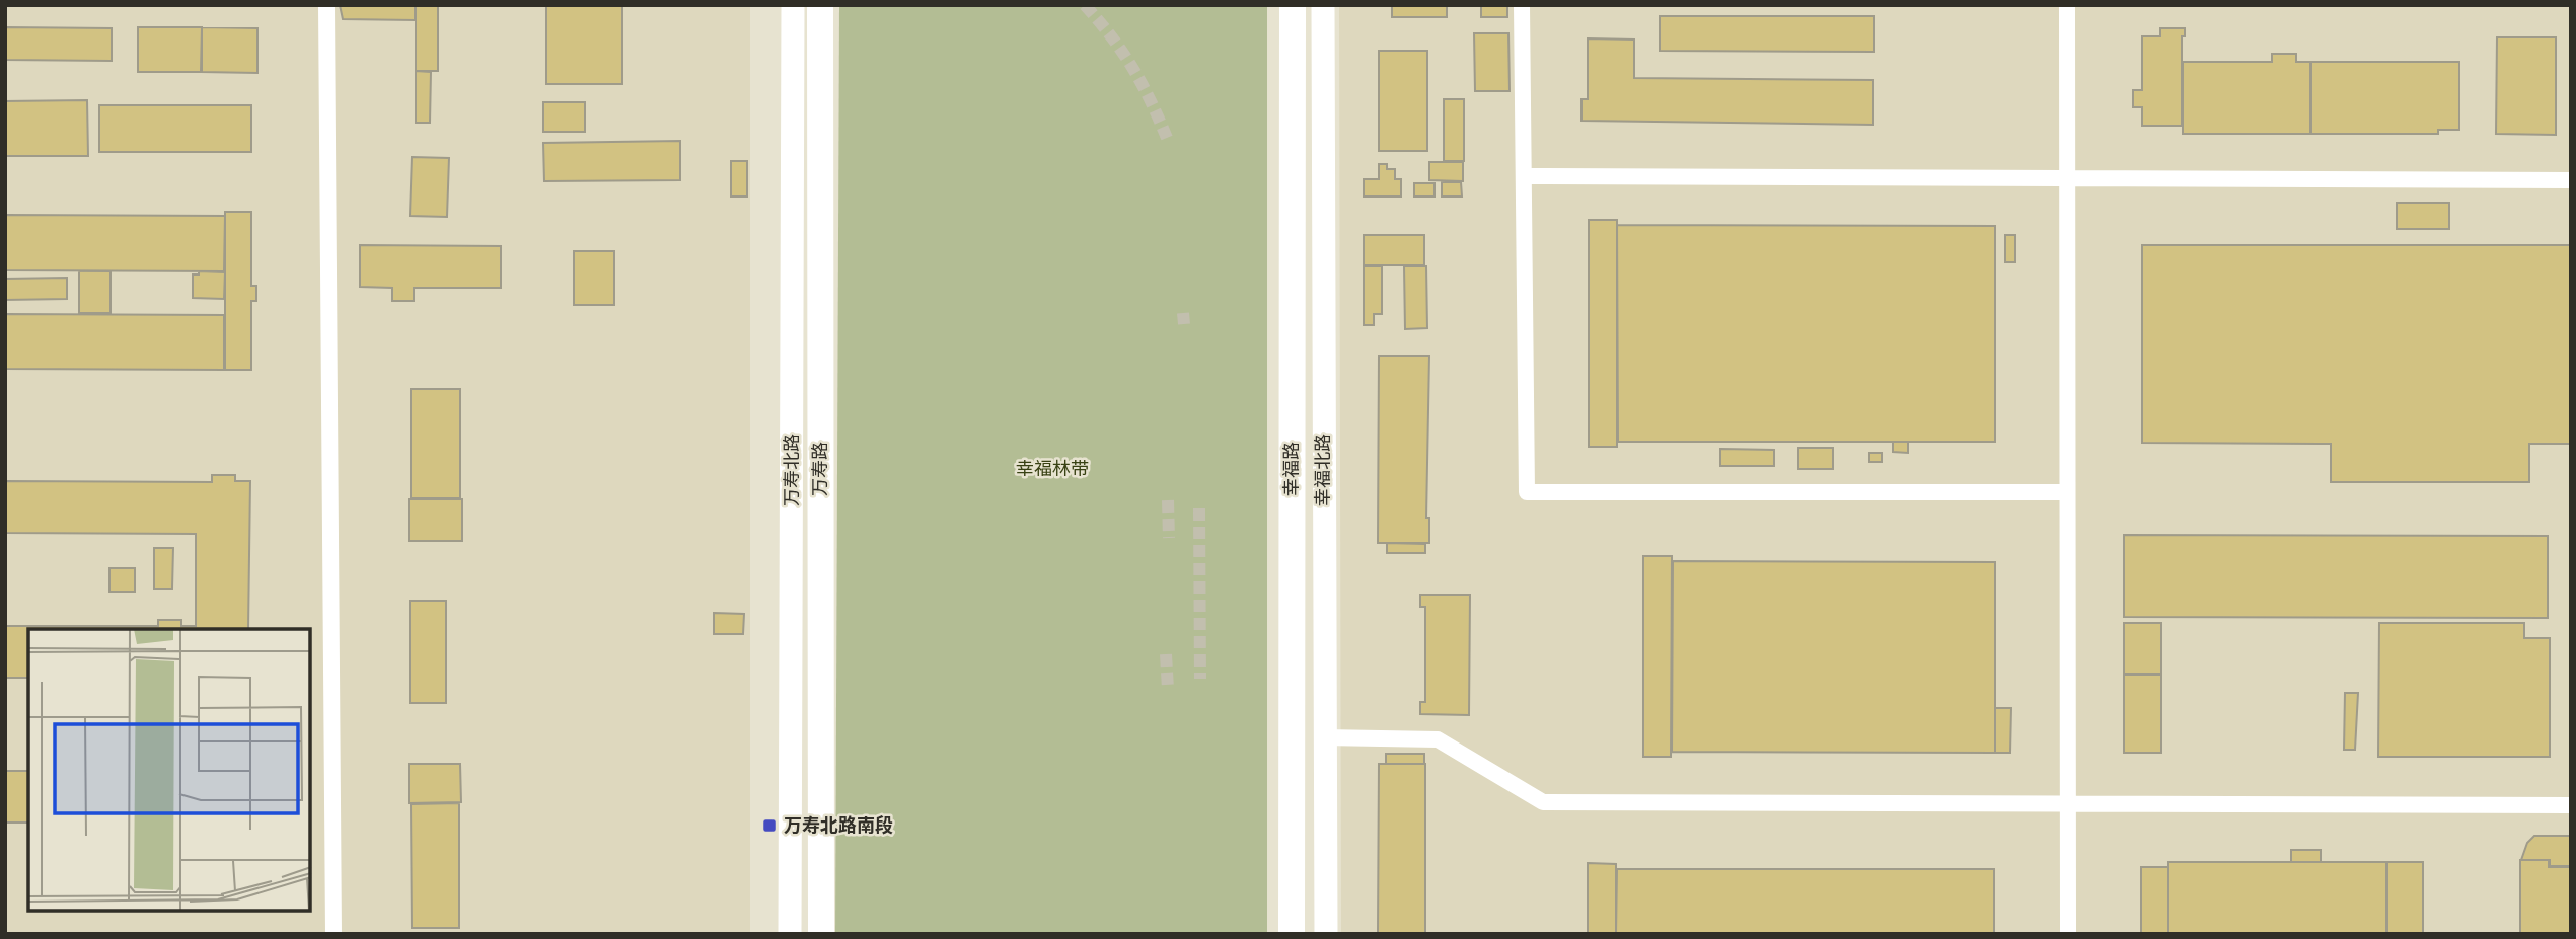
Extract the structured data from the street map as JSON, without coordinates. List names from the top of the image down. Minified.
{"streets":{"main road":["万寿路","幸福路","万寿北路","幸福北路"]},"parks":["幸福林带"],"places":{"transit":["万寿北路南段"]}}
